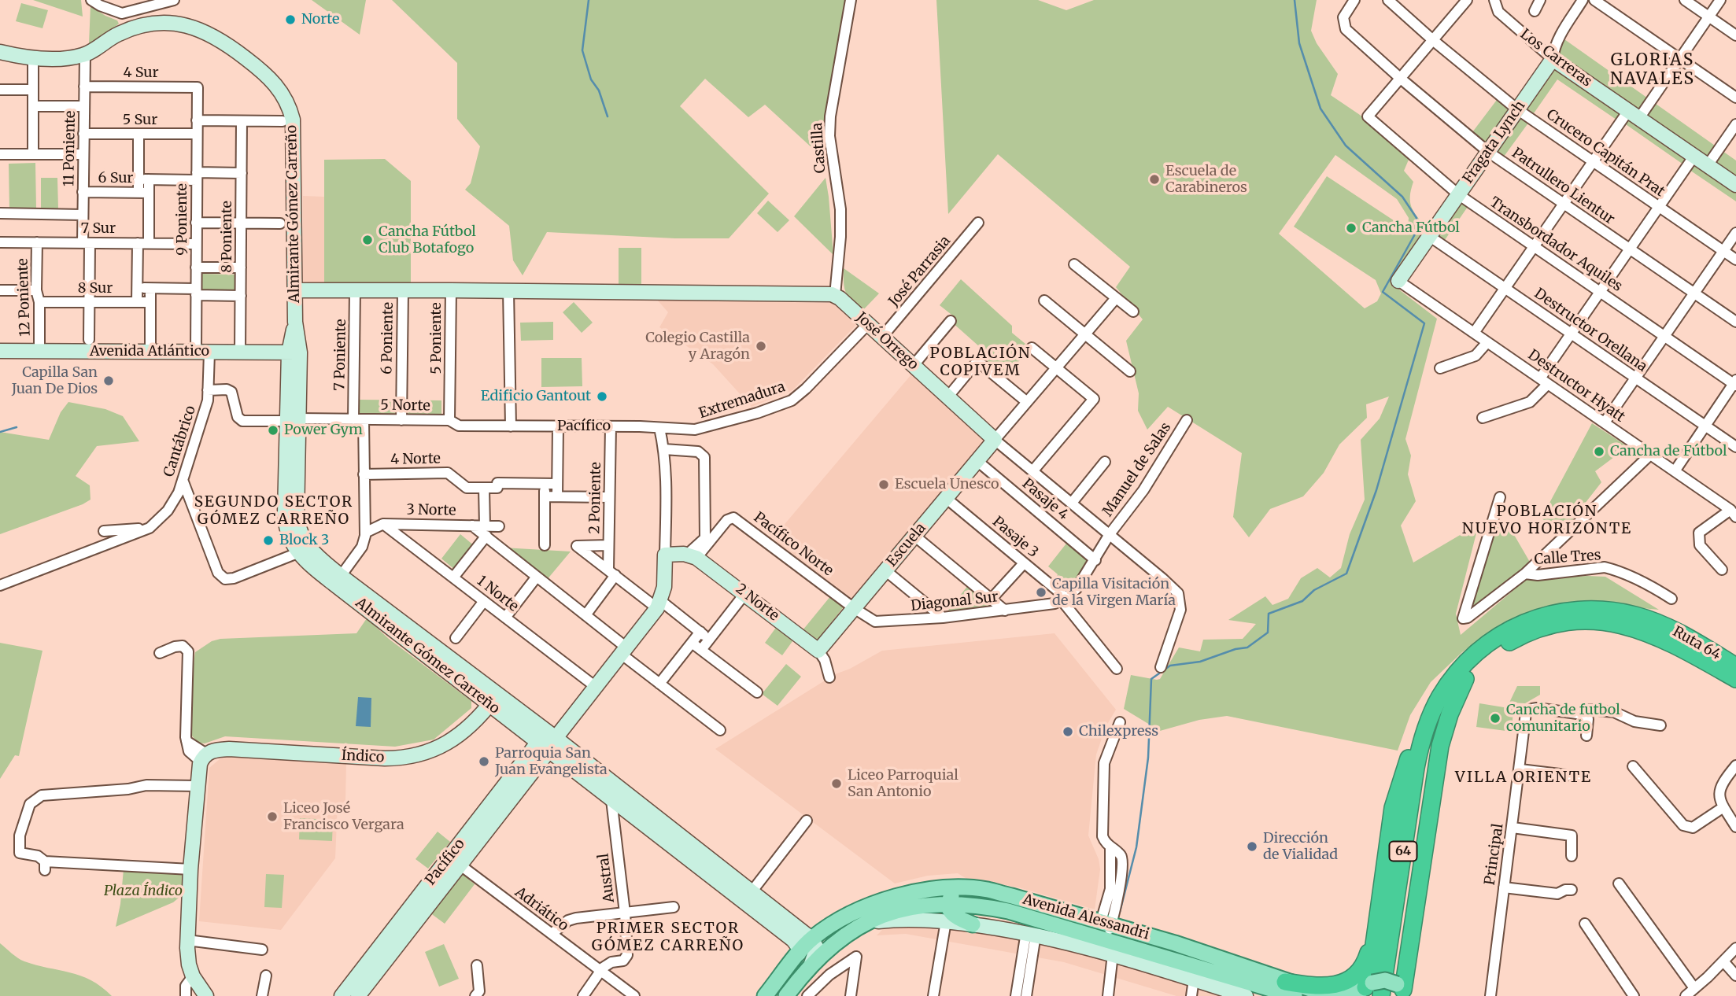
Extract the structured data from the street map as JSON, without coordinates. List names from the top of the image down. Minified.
{"streets":{"highway":["Ruta 64","64"],"main road":["Avenida Alessandri"],"street":["Los Carreras","4 Sur","5 Sur","Fragata Lynch","Castilla","11 Poniente","Crucero Capitán Prat","6 Sur","Patrullero Lientur","Almirante Gómez Carreño","9 Poniente","7 Sur","8 Poniente","Transbordador Aquiles","José Parrasia","8 Sur","12 Poniente","Destructor Orellana","6 Poniente","5 Poniente","José Orrego","Avenida Atlántico","7 Poniente","Destructor Hyatt","Extremadura","5 Norte","Pacífico","Cantábrico","4 Norte","Manuel de Salas","2 Poniente","Pasaje 4","3 Norte","Pasaje 3","Pacífico Norte","Escuela","Calle Tres","1 Norte","Diagonal Sur","2 Norte","Índico","Principal","Austral","Adriático"]},"crossings":[["Los Carreras","Fragata Lynch"],["4 Sur","11 Poniente"],["4 Sur","9 Poniente"],["5 Sur","11 Poniente"],["5 Sur","9 Poniente"],["Fragata Lynch","Crucero Capitán Prat"],["Fragata Lynch","Patrullero Lientur"],["Fragata Lynch","Transbordador Aquiles"],["Fragata Lynch","Destructor Orellana"],["Fragata Lynch","Destructor Hyatt"],["Castilla","José Orrego"],["11 Poniente","6 Sur"],["11 Poniente","Almirante Gómez Carreño"],["11 Poniente","7 Sur"],["11 Poniente","8 Sur"],["6 Sur","9 Poniente"],["6 Sur","8 Poniente"],["Patrullero Lientur","Transbordador Aquiles"],["Almirante Gómez Carreño","Avenida Atlántico"],["Almirante Gómez Carreño","7 Poniente"],["Almirante Gómez Carreño","5 Norte"],["Almirante Gómez Carreño","Pacífico"],["Almirante Gómez Carreño","Índico"],["Almirante Gómez Carreño","Austral"],["Almirante Gómez Carreño","Avenida Alessandri"],["9 Poniente","7 Sur"],["9 Poniente","Avenida Atlántico"],["9 Poniente","Cantábrico"],["7 Sur","12 Poniente"],["8 Poniente","Avenida Atlántico"],["José Parrasia","José Orrego"],["8 Sur","12 Poniente"],["12 Poniente","Avenida Atlántico"],["6 Poniente","5 Norte"],["5 Poniente","5 Norte"],["José Orrego","Extremadura"],["José Orrego","Manuel de Salas"],["José Orrego","Escuela"],["Avenida Atlántico","Cantábrico"],["7 Poniente","5 Norte"],["7 Poniente","4 Norte"],["7 Poniente","3 Norte"],["Extremadura","Pacífico"],["5 Norte","Pacífico"],["5 Norte","Cantábrico"],["Pacífico","2 Poniente"],["Pacífico","1 Norte"],["Pacífico","Adriático"],["Pasaje 4","Escuela"],["3 Norte","1 Norte"],["Pasaje 3","Escuela"],["Pasaje 3","Diagonal Sur"],["Pacífico Norte","Escuela"],["Pacífico Norte","Diagonal Sur"],["Pacífico Norte","2 Norte"],["Escuela","Diagonal Sur"],["Escuela","2 Norte"],["Ruta 64","64"],["64","Avenida Alessandri"],["Austral","Adriático"]],"districts":["GLORIAS NAVALES","POBLACIÓN COPIVEM","SEGUNDO SECTOR GÓMEZ CARREÑO","POBLACIÓN NUEVO HORIZONTE","VILLA ORIENTE","PRIMER SECTOR GÓMEZ CARREÑO"],"parks":["Plaza Índico"],"places":["Norte","Escuela de Carabineros","Cancha Fútbol","Cancha Fútbol Club Botafogo","Colegio Castilla y Aragón","Capilla San Juan De Dios","Edificio Gantout","Power Gym","Cancha de Fútbol","Escuela Unesco","Block 3","Capilla Visitación de la Virgen María","Cancha de futbol comunitario","Chilexpress","Parroquia San Juan Evangelista","Liceo Parroquial San Antonio","Liceo José Francisco Vergara","Dirección de Vialidad"]}
